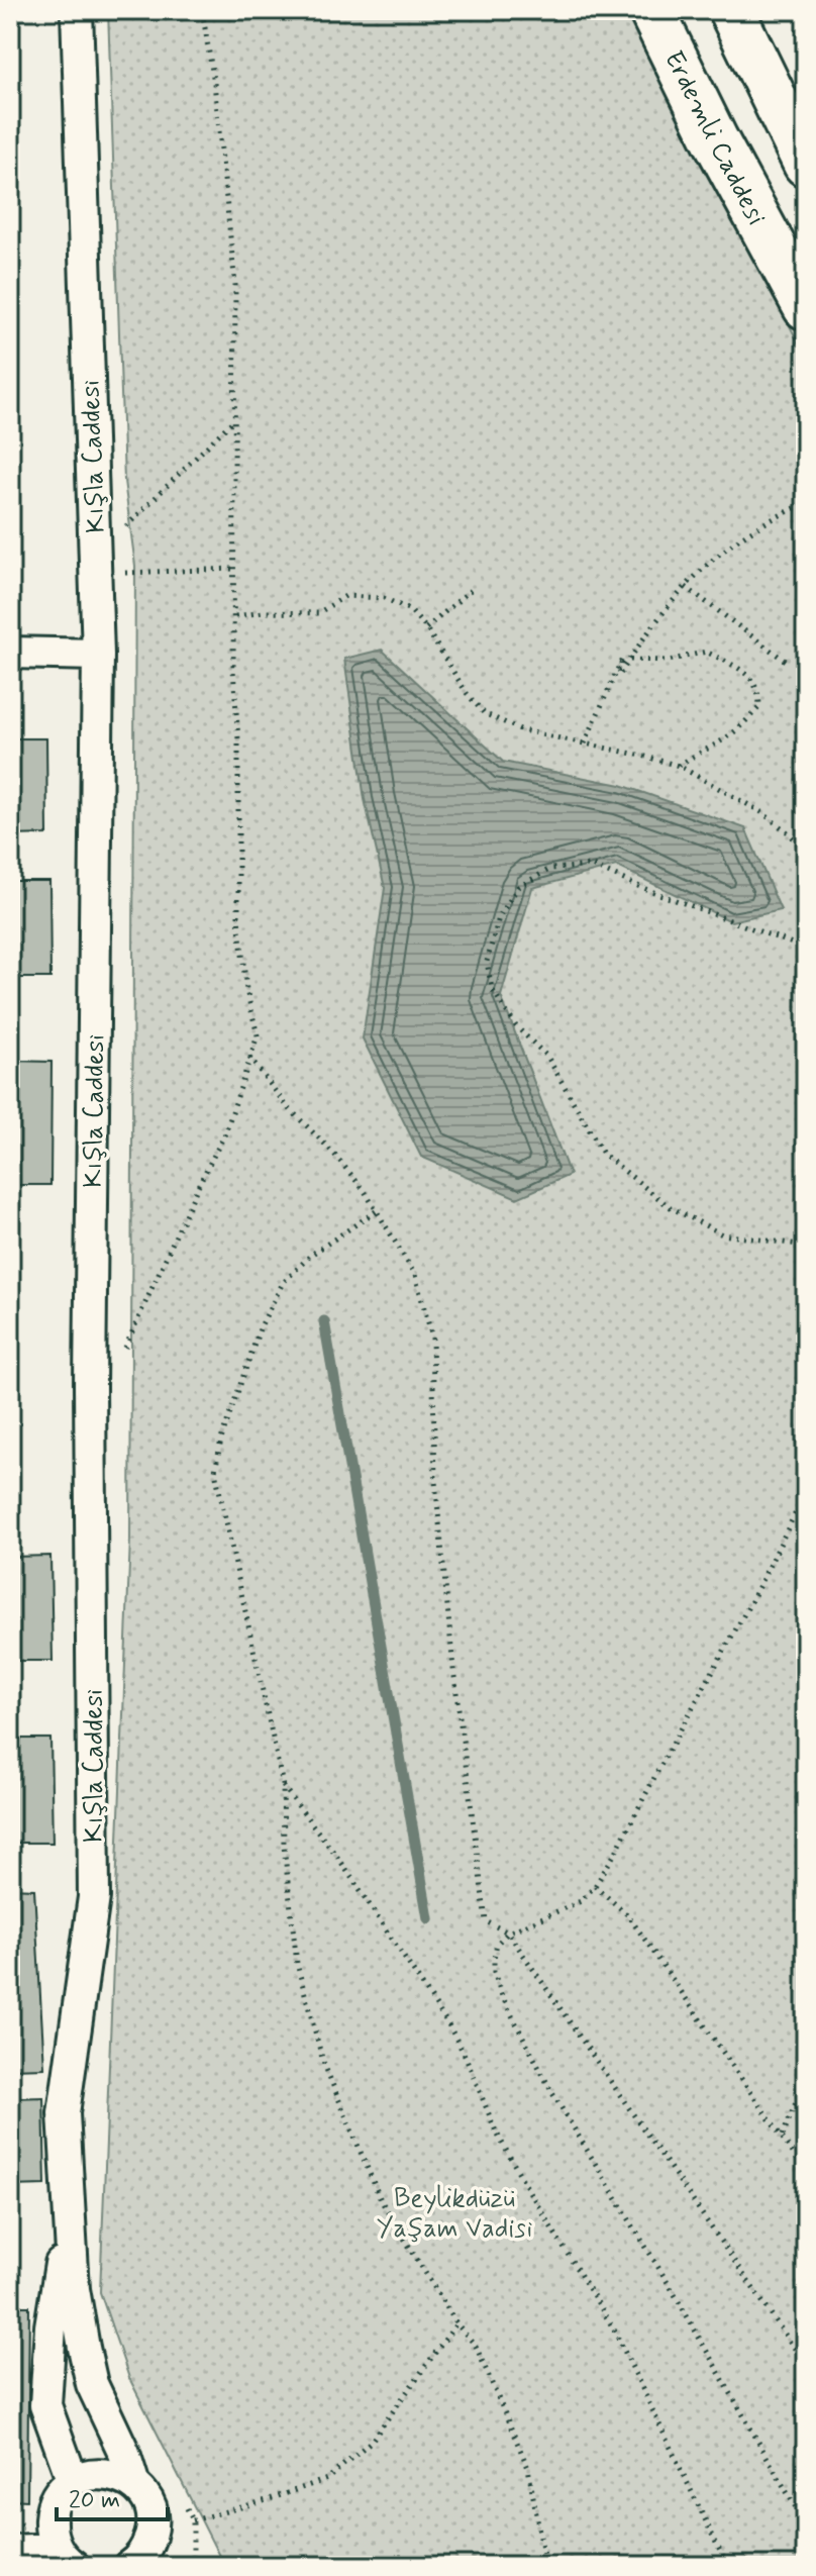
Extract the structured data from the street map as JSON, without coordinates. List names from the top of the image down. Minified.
{"streets":{"main road":["Erdemli Caddesi"],"street":["Kışla Caddesi"]},"parks":["Beylikdüzü Yaşam Vadisi"],"scale_bar":"20 m"}
